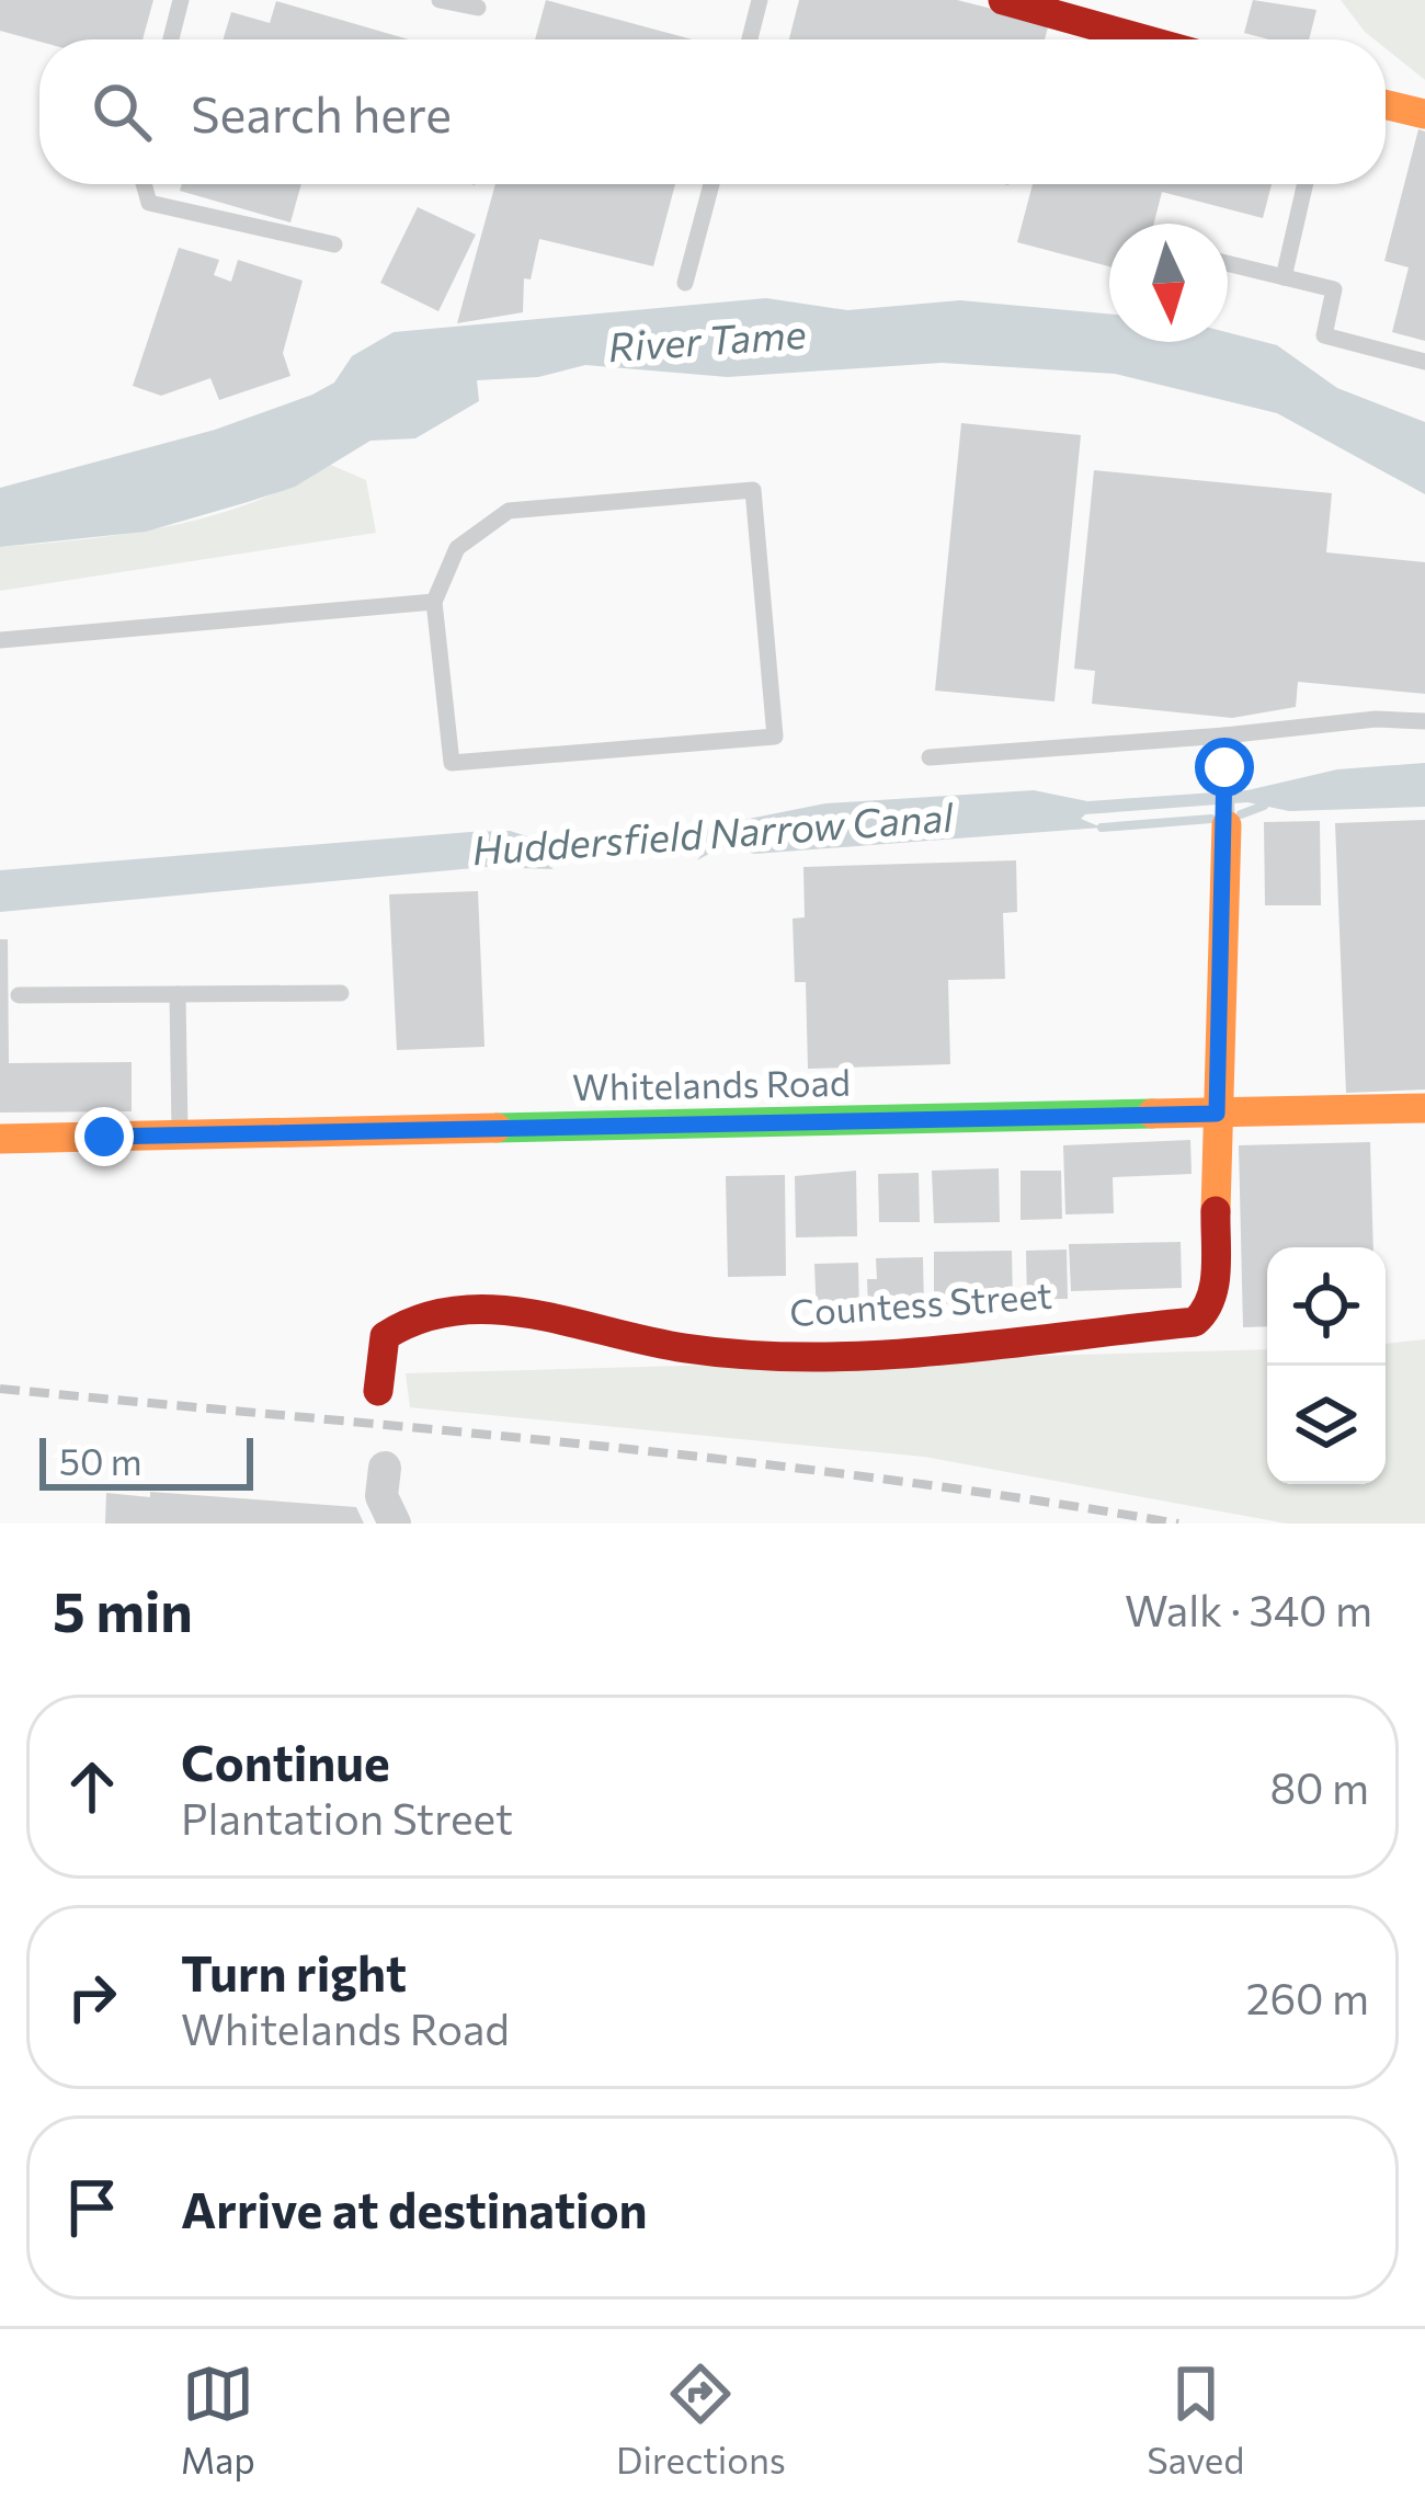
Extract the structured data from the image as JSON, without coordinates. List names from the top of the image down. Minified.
{"streets":{"street":["Whitelands Road","Countess Street"]},"crossings":[["Whitelands Road","Countess Street"]],"water":["River Tame","Huddersfield Narrow Canal"],"scale_bar":"50 m","north":"bottom","page":{"search":"Search here","scale":"50 m","heading":["5 min","Walk · 340 m"],"list":[["Continue","Plantation Street","80 m"],["Turn right","Whitelands Road","260 m"],"Arrive at destination"],"nav":["Map","Directions","Saved"]}}
